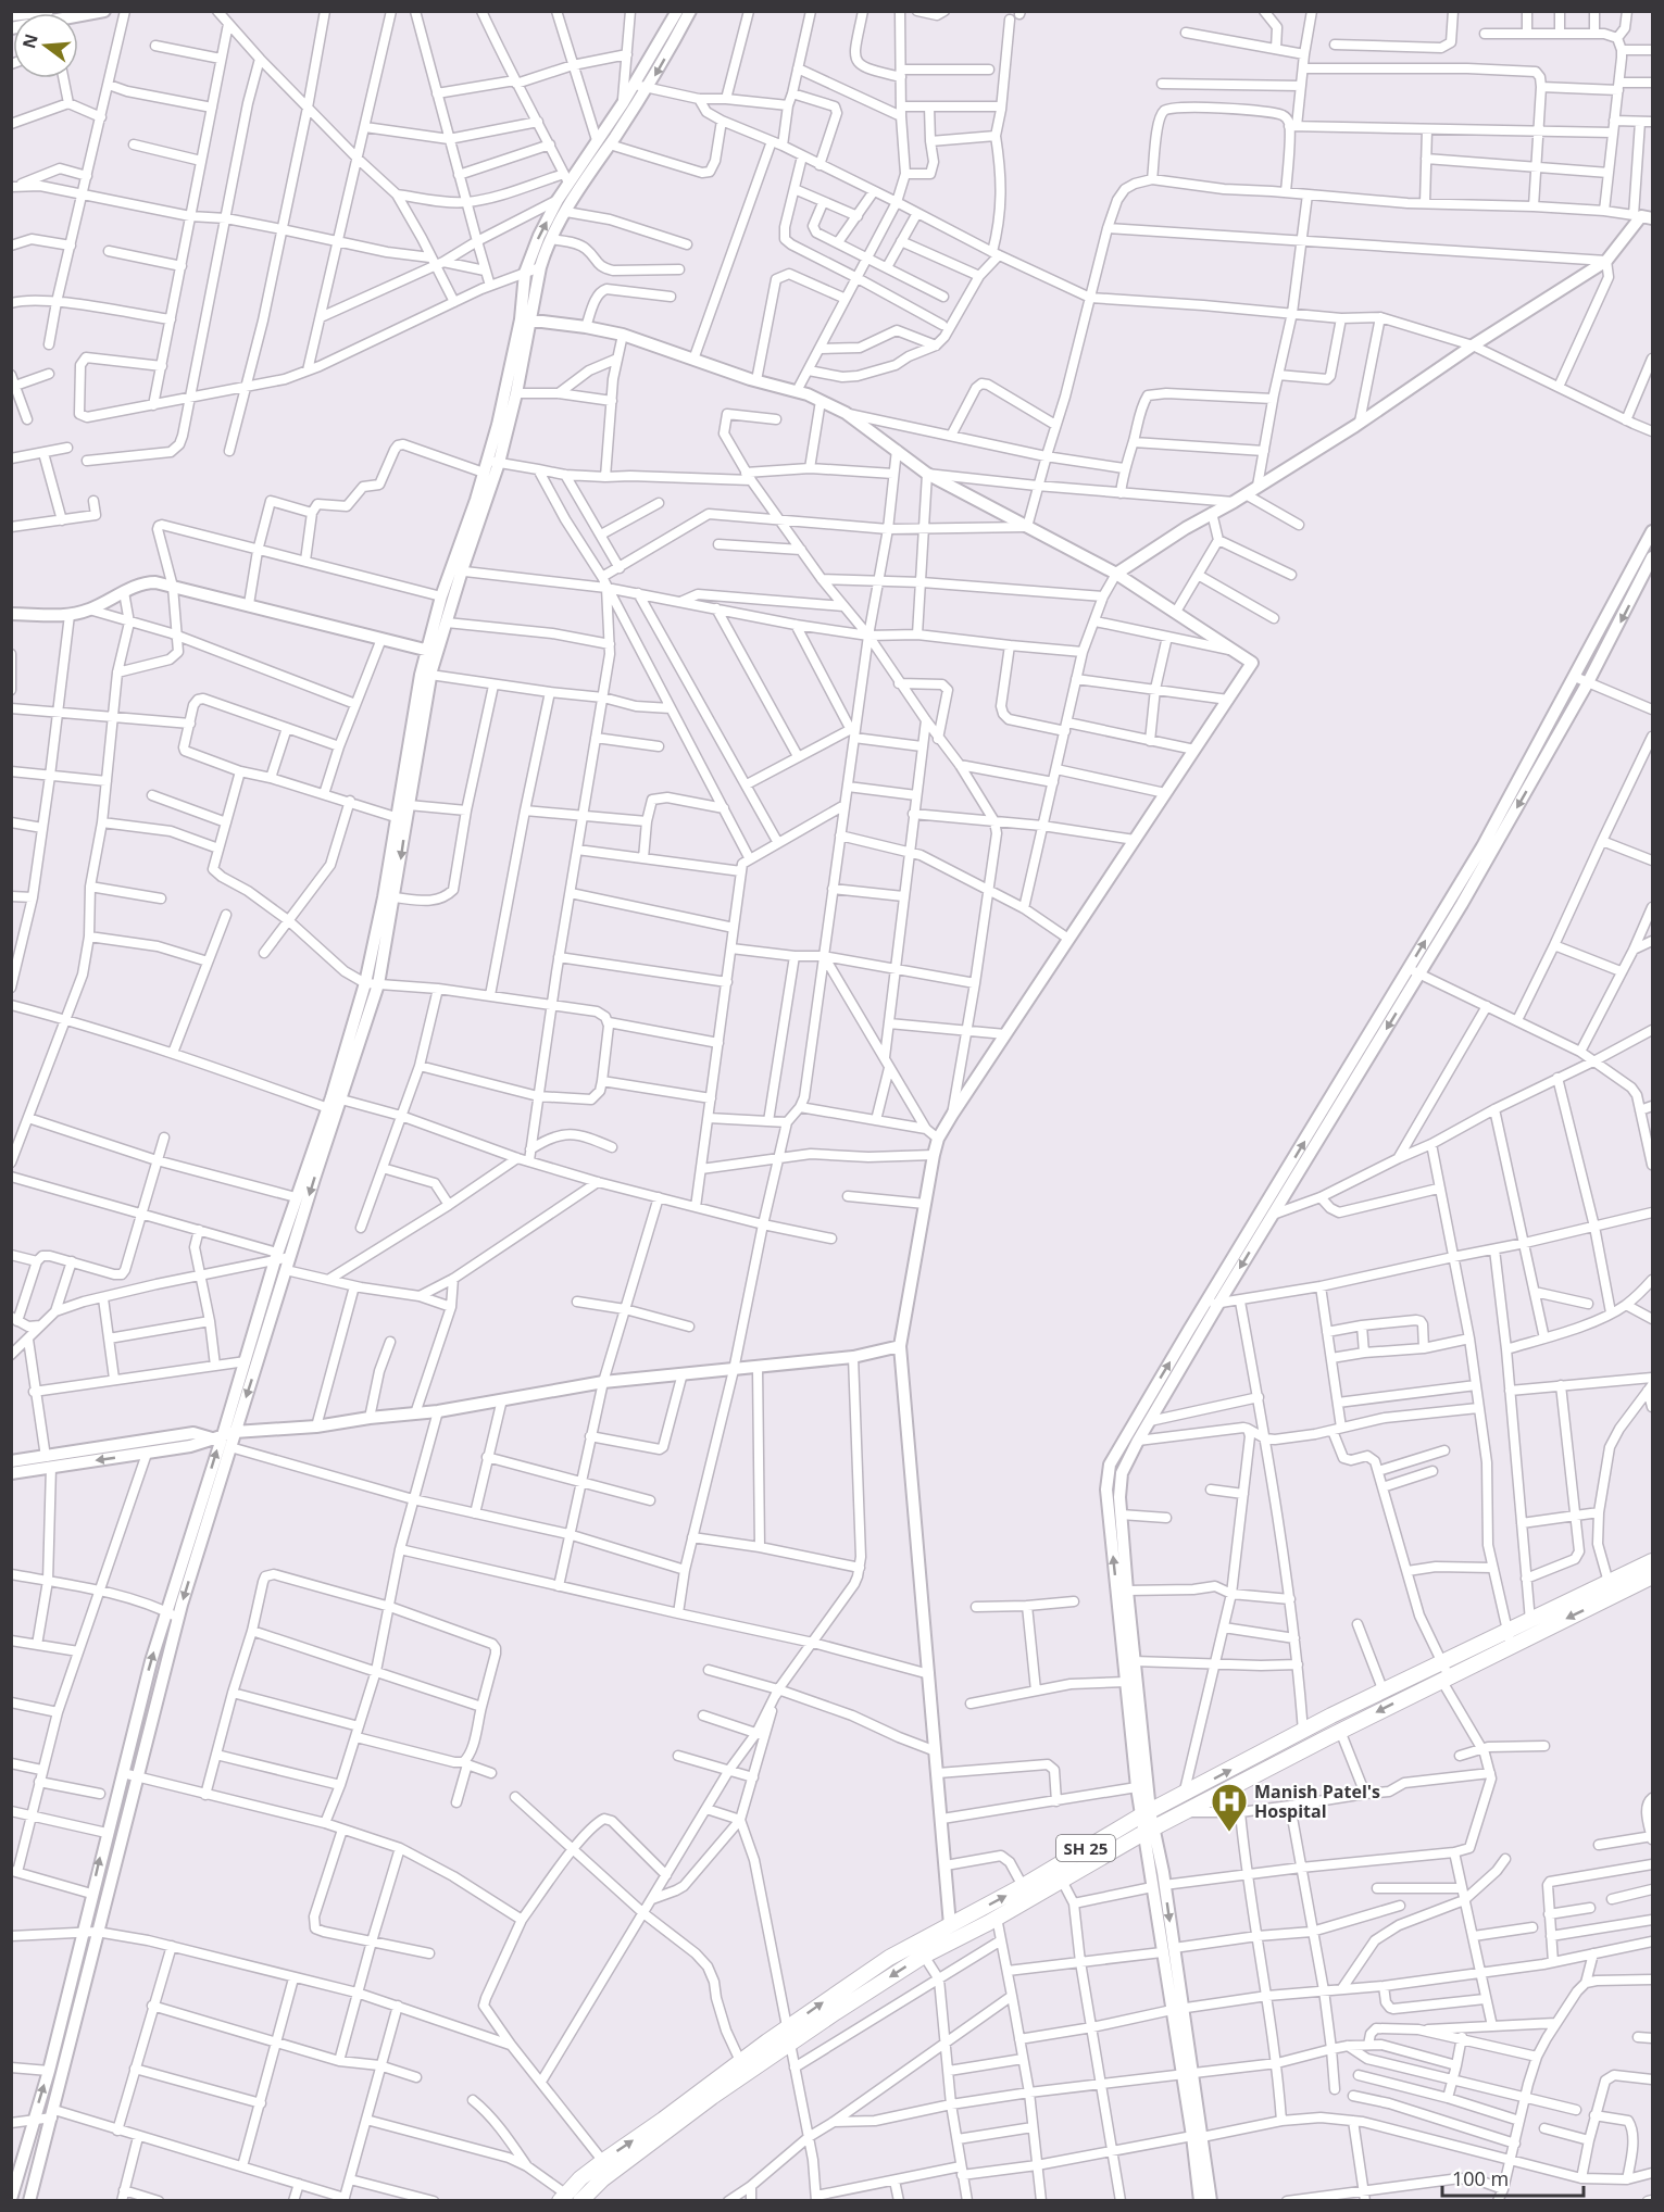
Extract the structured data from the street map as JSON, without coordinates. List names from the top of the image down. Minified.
{"streets":{"main road":["SH 25"]},"places":{"hospital":["Manish Patel's Hospital"]},"scale_bar":"100 m","north":"left"}
